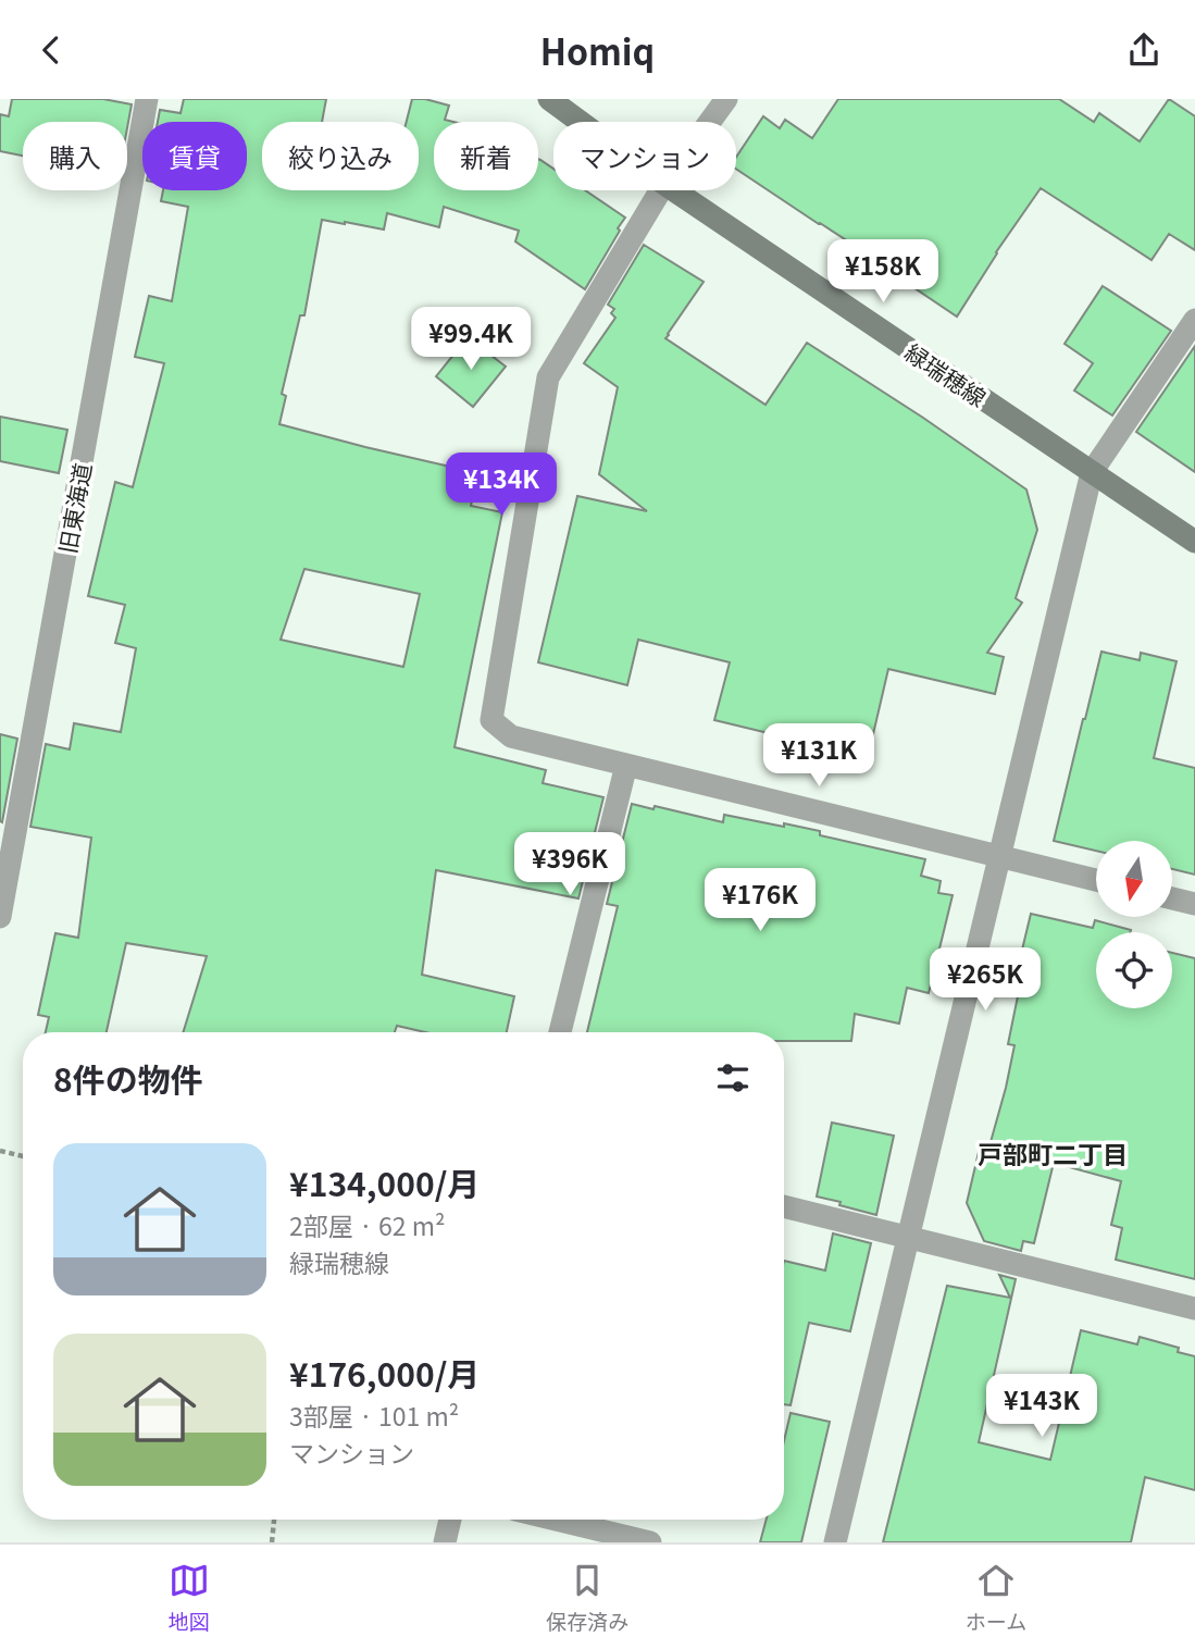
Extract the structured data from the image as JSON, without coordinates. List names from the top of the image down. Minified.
{"streets":{"main road":["緑瑞穂線"],"street":["旧東海道"]},"districts":["戸部町二丁目"],"north":"bottom","page":{"header":"Homiq","chip":["購入","賃貸","絞り込み","新着","マンション"],"price":["¥158K","¥99.4K","¥134K","¥131K","¥396K","¥176K","¥265K","¥143K"],"heading":"8件の物件","list":[{"name":"¥134,000/月","note":"2部屋 · 62 m² · 緑瑞穂線"},{"name":"¥176,000/月","note":"3部屋 · 101 m² · マンション"}],"tabs":["地図","保存済み","ホーム"]}}
